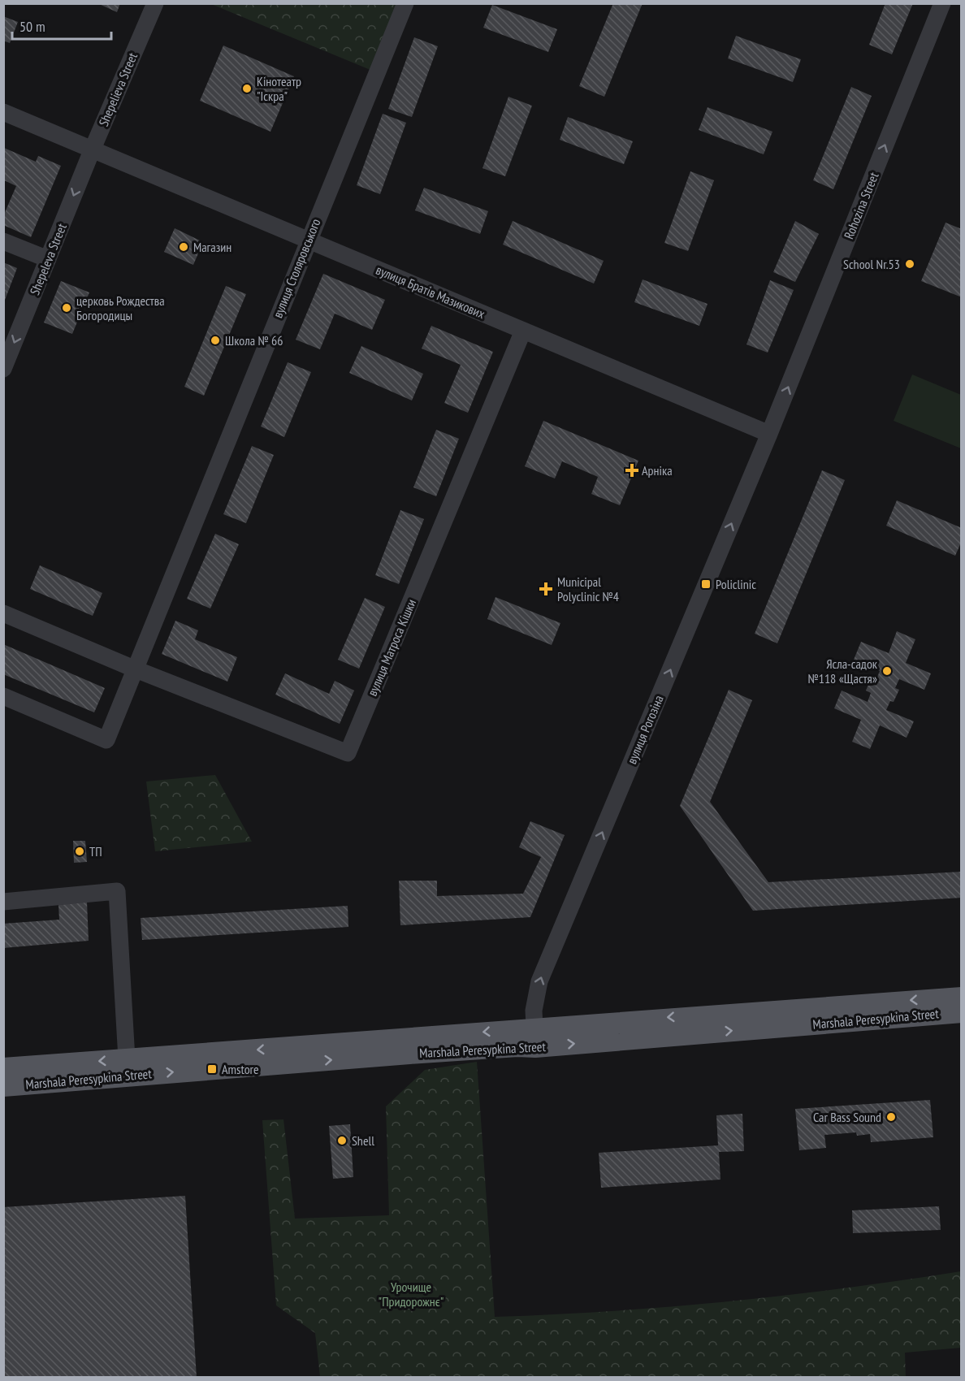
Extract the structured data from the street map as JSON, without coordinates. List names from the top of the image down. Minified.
{"streets":{"main road":["Marshala Peresypkina Street"],"street":["Shepelieva Street","Rohozina Street","Shepeleva Street","вулиця Столяровського","вулиця Братів Мазикових","вулиця Матроса Кішки","вулиця Рогозіна"]},"crossings":[["Shepelieva Street","Shepeleva Street"],["Shepelieva Street","вулиця Братів Мазикових"],["Rohozina Street","вулиця Братів Мазикових"],["Rohozina Street","вулиця Рогозіна"],["Shepeleva Street","вулиця Братів Мазикових"],["вулиця Столяровського","вулиця Братів Мазикових"],["вулиця Столяровського","вулиця Матроса Кішки"],["вулиця Братів Мазикових","вулиця Матроса Кішки"],["вулиця Братів Мазикових","вулиця Рогозіна"],["вулиця Рогозіна","Marshala Peresypkina Street"]],"one_way":["Rohozina Street","Shepeleva Street","вулиця Рогозіна"],"parks":["Урочище \"Придорожнє\""],"places":{"other":["Кінотеатр \"Іскра\"","Магазин","School Nr.53","церковь Рождества Богородицы","Школа № 66","Ясла-садок №118 «Щастя»","ТП","Car Bass Sound","Shell"],"health":["Арніка","Municipal Polyclinic №4"],"transit":["Policlinic","Amstore"]},"scale_bar":"50 m"}
